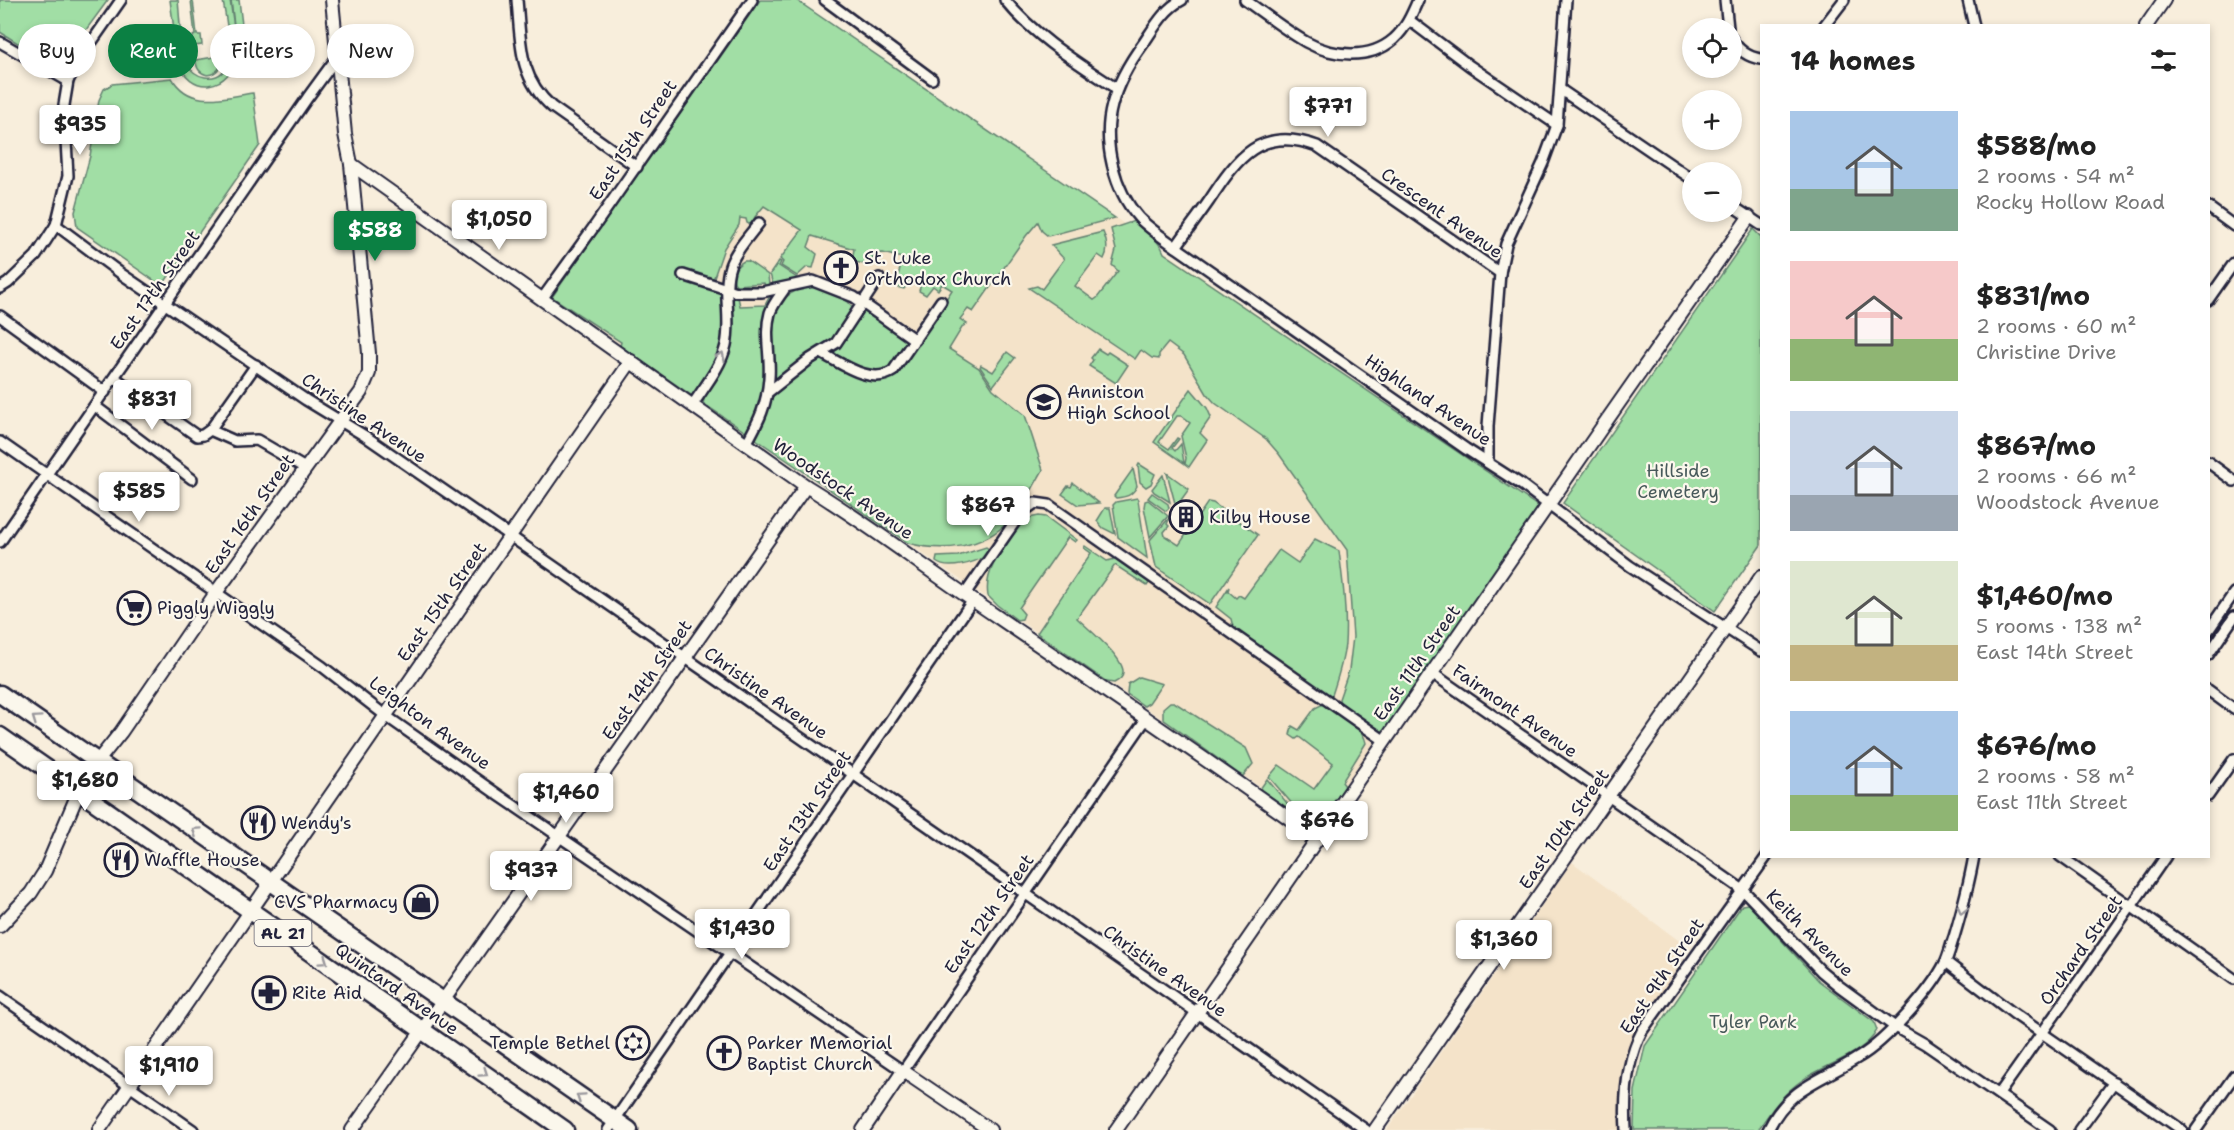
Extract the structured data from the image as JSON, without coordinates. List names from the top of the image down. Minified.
{"streets":{"highway":["AL 21","Quintard Avenue"],"street":["East 15th Street","Crescent Avenue","East 17th Street","Highland Avenue","Christine Avenue","Woodstock Avenue","East 16th Street","East 11th Street","East 14th Street","Fairmont Avenue","Leighton Avenue","East 13th Street","East 10th Street","East 12th Street","Keith Avenue","Orchard Street","East 9th Street"]},"crossings":[["East 15th Street","Christine Avenue"],["East 15th Street","Woodstock Avenue"],["East 15th Street","Leighton Avenue"],["East 15th Street","Quintard Avenue"],["Crescent Avenue","Highland Avenue"],["East 17th Street","Christine Avenue"],["East 17th Street","Leighton Avenue"],["Highland Avenue","East 11th Street"],["Highland Avenue","East 10th Street"],["Christine Avenue","East 16th Street"],["Christine Avenue","East 11th Street"],["Christine Avenue","East 14th Street"],["Christine Avenue","East 13th Street"],["Christine Avenue","East 12th Street"],["Woodstock Avenue","East 16th Street"],["Woodstock Avenue","East 11th Street"],["Woodstock Avenue","East 14th Street"],["Woodstock Avenue","East 13th Street"],["Woodstock Avenue","East 12th Street"],["East 16th Street","Leighton Avenue"],["East 16th Street","Quintard Avenue"],["East 11th Street","Fairmont Avenue"],["East 11th Street","East 13th Street"],["East 14th Street","Leighton Avenue"],["East 14th Street","Quintard Avenue"],["Fairmont Avenue","East 10th Street"],["Fairmont Avenue","Keith Avenue"],["Leighton Avenue","East 13th Street"],["Leighton Avenue","East 12th Street"],["East 13th Street","Quintard Avenue"],["East 10th Street","Keith Avenue"],["Keith Avenue","Orchard Street"],["Keith Avenue","East 9th Street"]],"parks":["Hillside Cemetery","Tyler Park"],"places":{"church":["St. Luke Orthodox Church","Parker Memorial Baptist Church"],"school or university":["Anniston High School"],"building":["Kilby House"],"supermarket":["Piggly Wiggly"],"restaurant":["Wendy's","Waffle House"],"shop":["CVS Pharmacy"],"pharmacy":["Rite Aid"],"synagogue":["Temple Bethel"]},"page":{"map_buttons":["+","−"],"chip":["Buy","Rent","Filters","New"],"heading":"14 homes","price":["$771","$935","$1,050","$588","$831","$585","$867","$1,680","$1,460","$676","$937","$1,430","$1,360","$1,910"],"list":[{"name":"$588/mo","note":"2 rooms · 54 m² · Rocky Hollow Road"},{"name":"$831/mo","note":"2 rooms · 60 m² · Christine Drive"},{"name":"$867/mo","note":"2 rooms · 66 m² · Woodstock Avenue"},{"name":"$1,460/mo","note":"5 rooms · 138 m² · East 14th Street"},{"name":"$676/mo","note":"2 rooms · 58 m² · East 11th Street"}]}}
